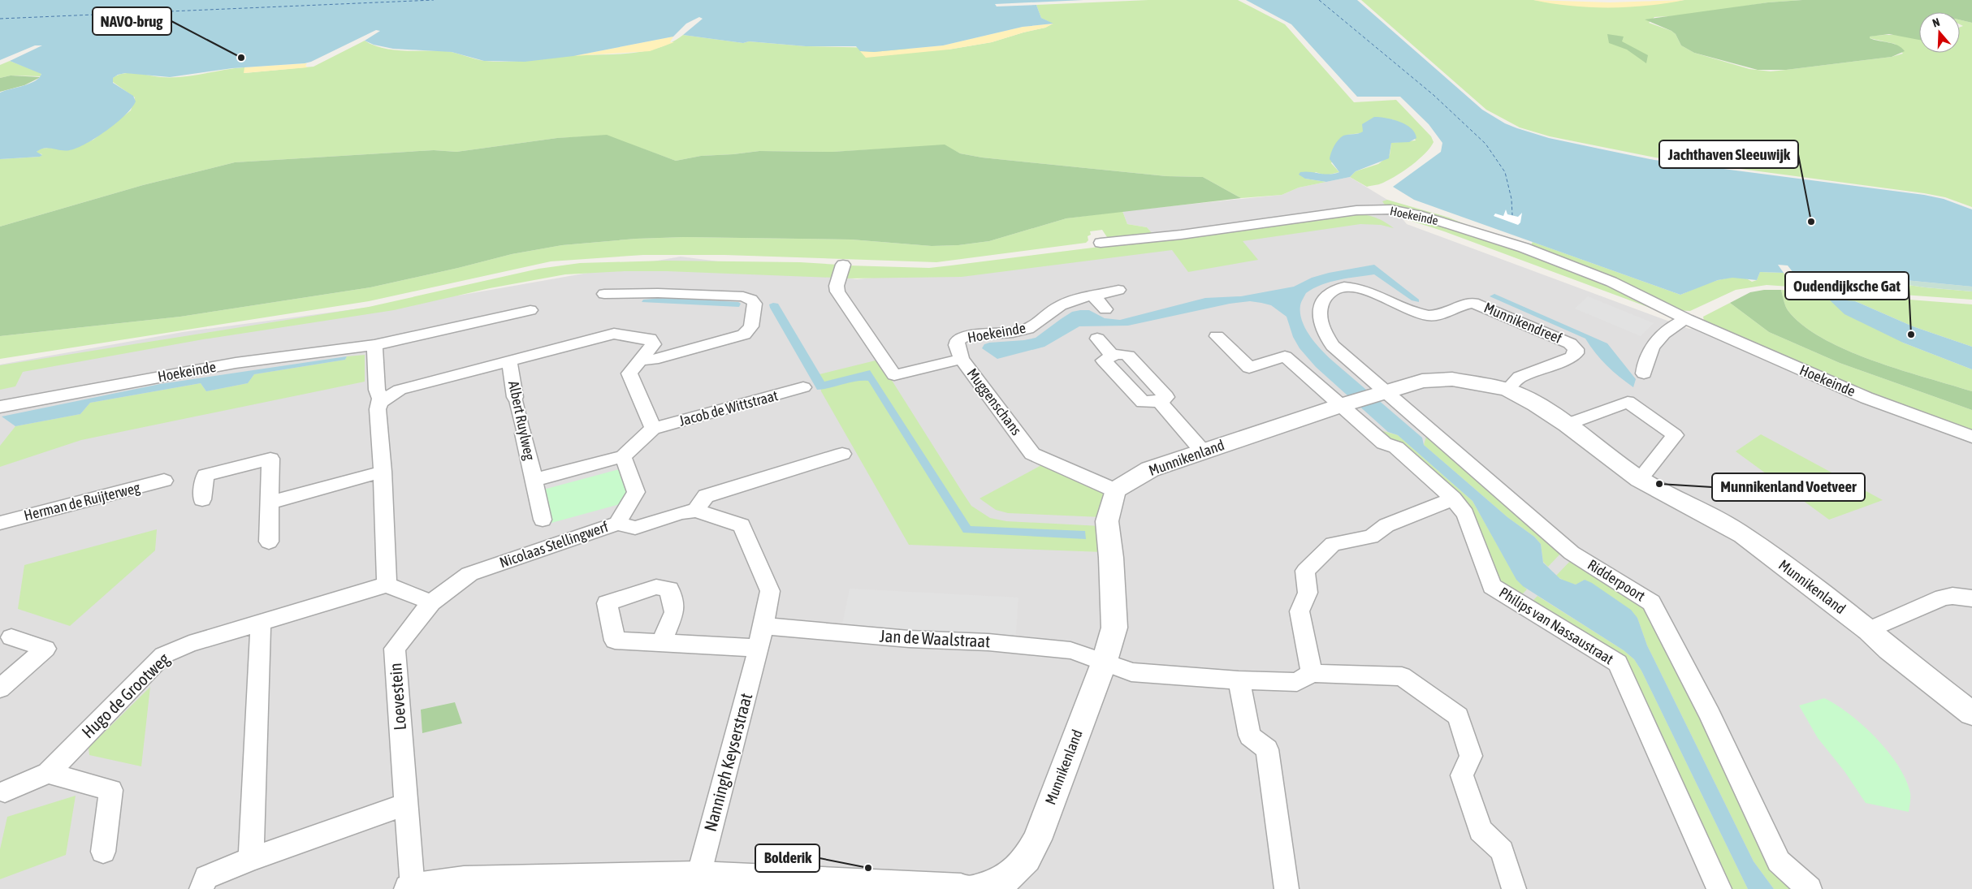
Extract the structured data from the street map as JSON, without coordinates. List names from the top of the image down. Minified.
{"streets":{"street":["Hoekeinde","Munnikendreef","Muggenschans","Jacob de Wittstraat","Albert Ruylweg","Munnikenland","Herman de Ruijterweg","Nicolaas Stellingwerf","Ridderpoort","Philips van Nassaustraat","Jan de Waalstraat","Hugo de Grootweg","Loevestein","Nanningh Keyserstraat"]},"crossings":[["Hoekeinde","Muggenschans"],["Munnikendreef","Munnikenland"],["Munnikendreef","Ridderpoort"],["Muggenschans","Munnikenland"],["Albert Ruylweg","Nicolaas Stellingwerf"],["Munnikenland","Ridderpoort"],["Munnikenland","Philips van Nassaustraat"],["Munnikenland","Jan de Waalstraat"],["Nicolaas Stellingwerf","Loevestein"],["Nicolaas Stellingwerf","Nanningh Keyserstraat"],["Jan de Waalstraat","Nanningh Keyserstraat"]],"places":["NAVO-brug","Jachthaven Sleeuwijk","Oudendijksche Gat","Munnikenland Voetveer","Bolderik"],"north":"top"}
